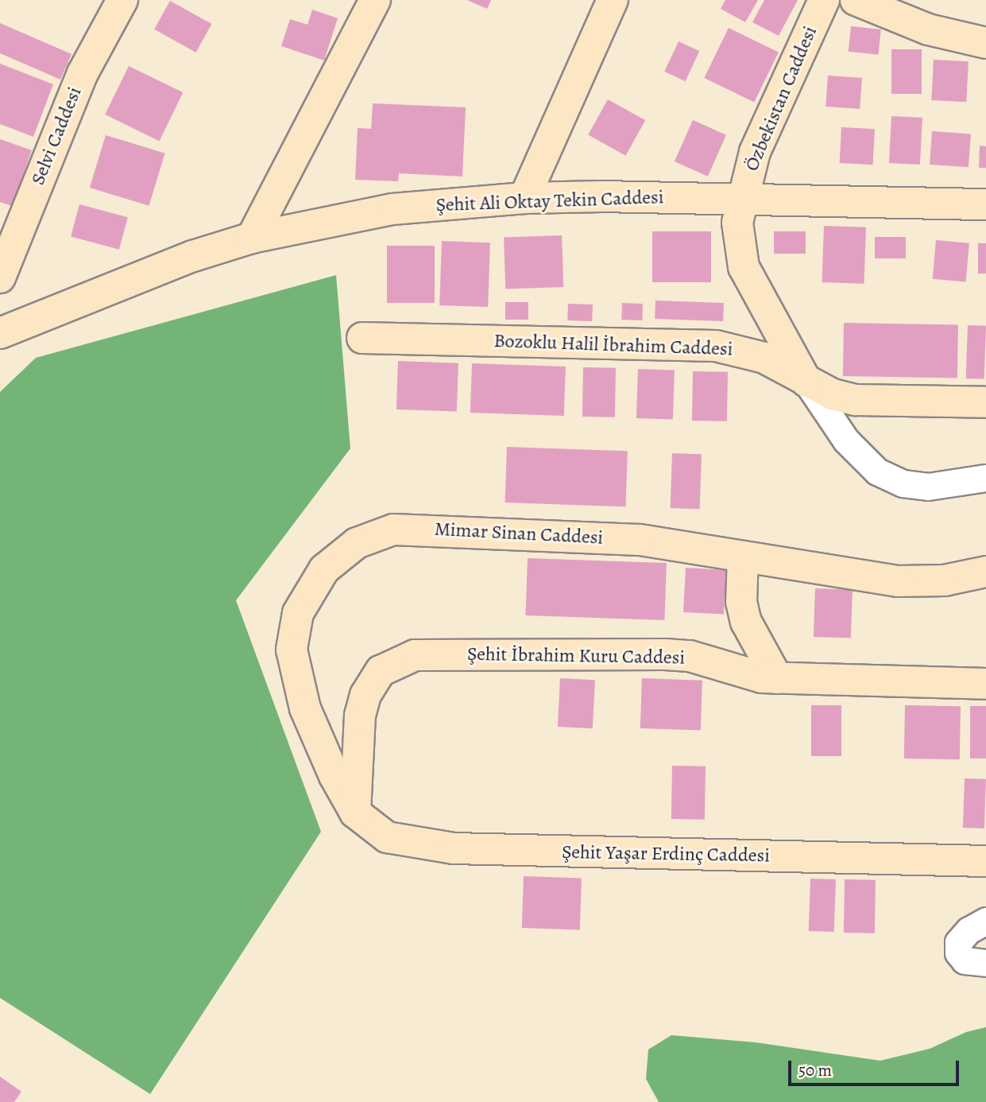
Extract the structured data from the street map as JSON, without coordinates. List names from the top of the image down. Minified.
{"streets":{"street":["Özbekistan Caddesi","Selvi Caddesi","Şehit Ali Oktay Tekin Caddesi","Bozoklu Halil İbrahim Caddesi","Mimar Sinan Caddesi","Şehit İbrahim Kuru Caddesi","Şehit Yaşar Erdinç Caddesi"]},"crossings":[["Özbekistan Caddesi","Şehit Ali Oktay Tekin Caddesi"],["Özbekistan Caddesi","Bozoklu Halil İbrahim Caddesi"],["Mimar Sinan Caddesi","Şehit İbrahim Kuru Caddesi"],["Mimar Sinan Caddesi","Şehit Yaşar Erdinç Caddesi"],["Şehit İbrahim Kuru Caddesi","Şehit Yaşar Erdinç Caddesi"]],"scale_bar":"50 m"}
